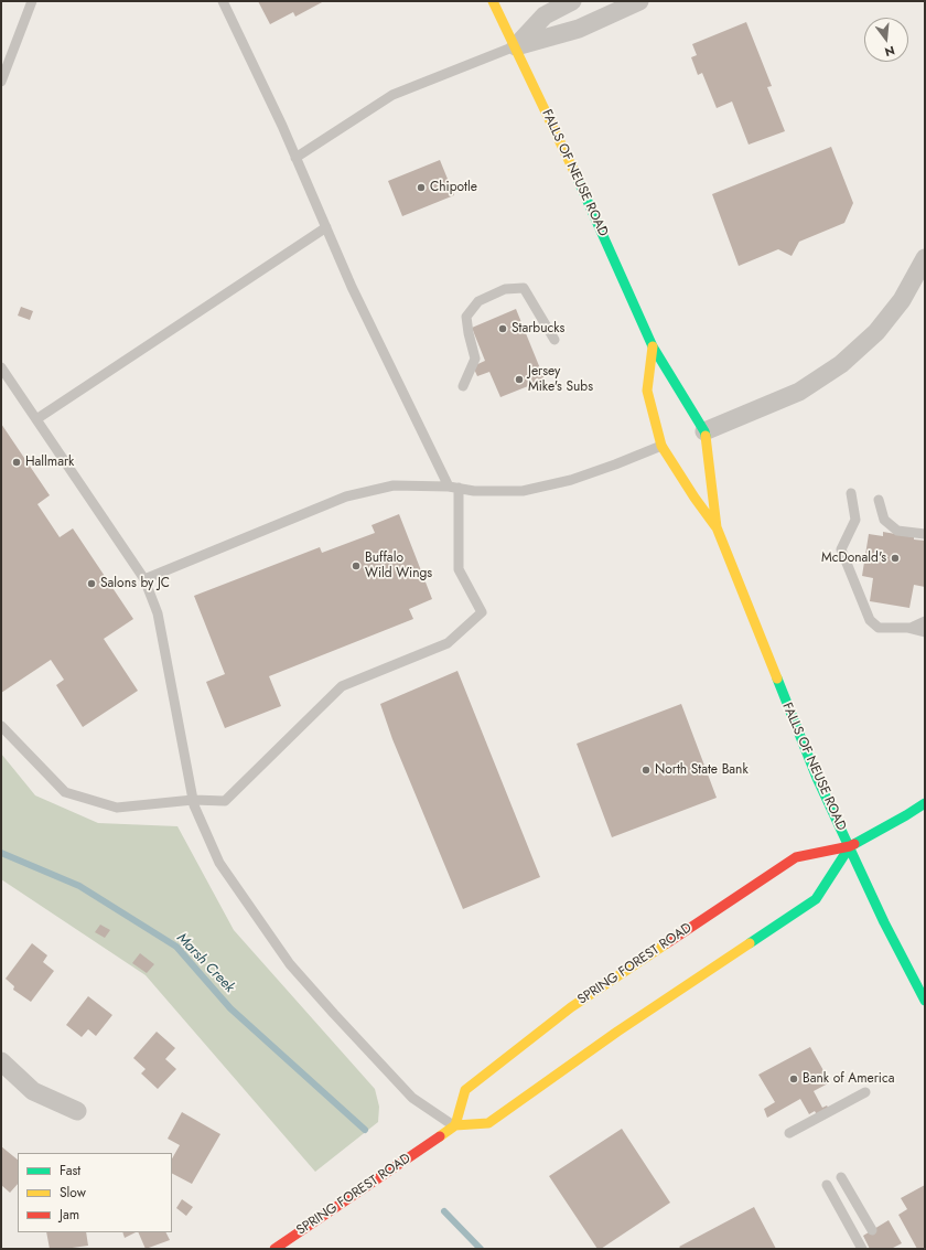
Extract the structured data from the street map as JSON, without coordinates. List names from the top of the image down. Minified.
{"streets":{"main road":["FALLS OF NEUSE ROAD","SPRING FOREST ROAD"]},"crossings":[["FALLS OF NEUSE ROAD","SPRING FOREST ROAD"]],"water":["Marsh Creek"],"places":["Chipotle","Starbucks","Jersey Mike's Subs","Hallmark","McDonald's","Buffalo Wild Wings","Salons by JC","North State Bank","Bank of America"],"legend":["Fast","Slow","Jam"],"north":"bottom"}
